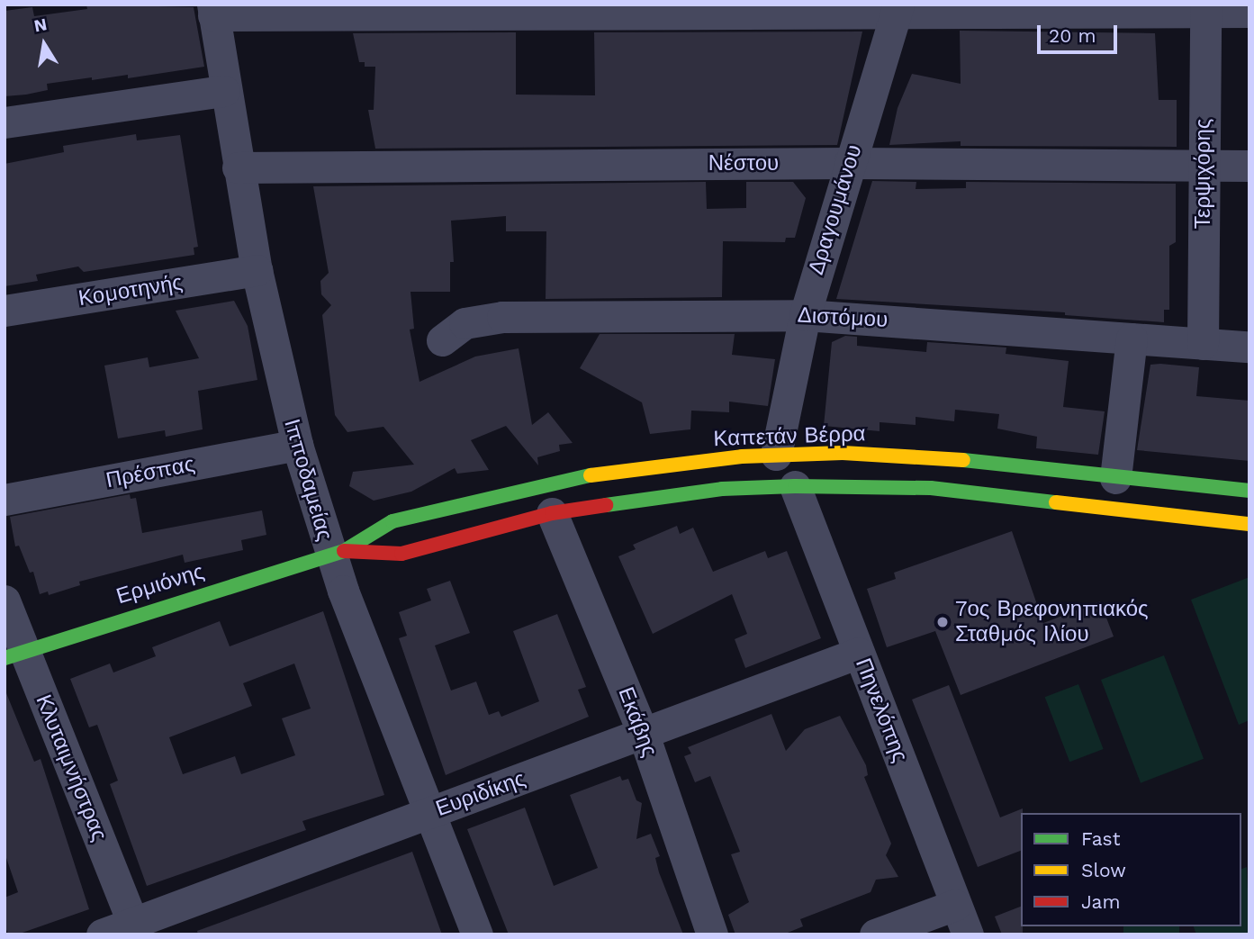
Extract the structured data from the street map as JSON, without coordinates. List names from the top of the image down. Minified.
{"streets":{"street":["Νέστου","Τερψιχόρης","Δραγουμάνου","Κομοτηνής","Διστόμου","Καπετάν Βέρρα","Πρέσπας","Ιπποδαμείας","Ερμιόνης","Πηνελόπης","Εκάβης","Κλυταιμνήστρας","Ευριδίκης"]},"crossings":[["Νέστου","Τερψιχόρης"],["Νέστου","Δραγουμάνου"],["Νέστου","Ιπποδαμείας"],["Τερψιχόρης","Διστόμου"],["Δραγουμάνου","Διστόμου"],["Δραγουμάνου","Καπετάν Βέρρα"],["Κομοτηνής","Ιπποδαμείας"],["Καπετάν Βέρρα","Ιπποδαμείας"],["Καπετάν Βέρρα","Ερμιόνης"],["Πρέσπας","Ιπποδαμείας"],["Ιπποδαμείας","Ερμιόνης"],["Ιπποδαμείας","Ευριδίκης"],["Ερμιόνης","Κλυταιμνήστρας"],["Πηνελόπης","Ευριδίκης"],["Εκάβης","Ευριδίκης"],["Κλυταιμνήστρας","Ευριδίκης"]],"places":["7ος Βρεφονηπιακός Σταθμός Ιλίου"],"legend":["Fast","Slow","Jam"],"scale_bar":"20 m","north":"top"}
